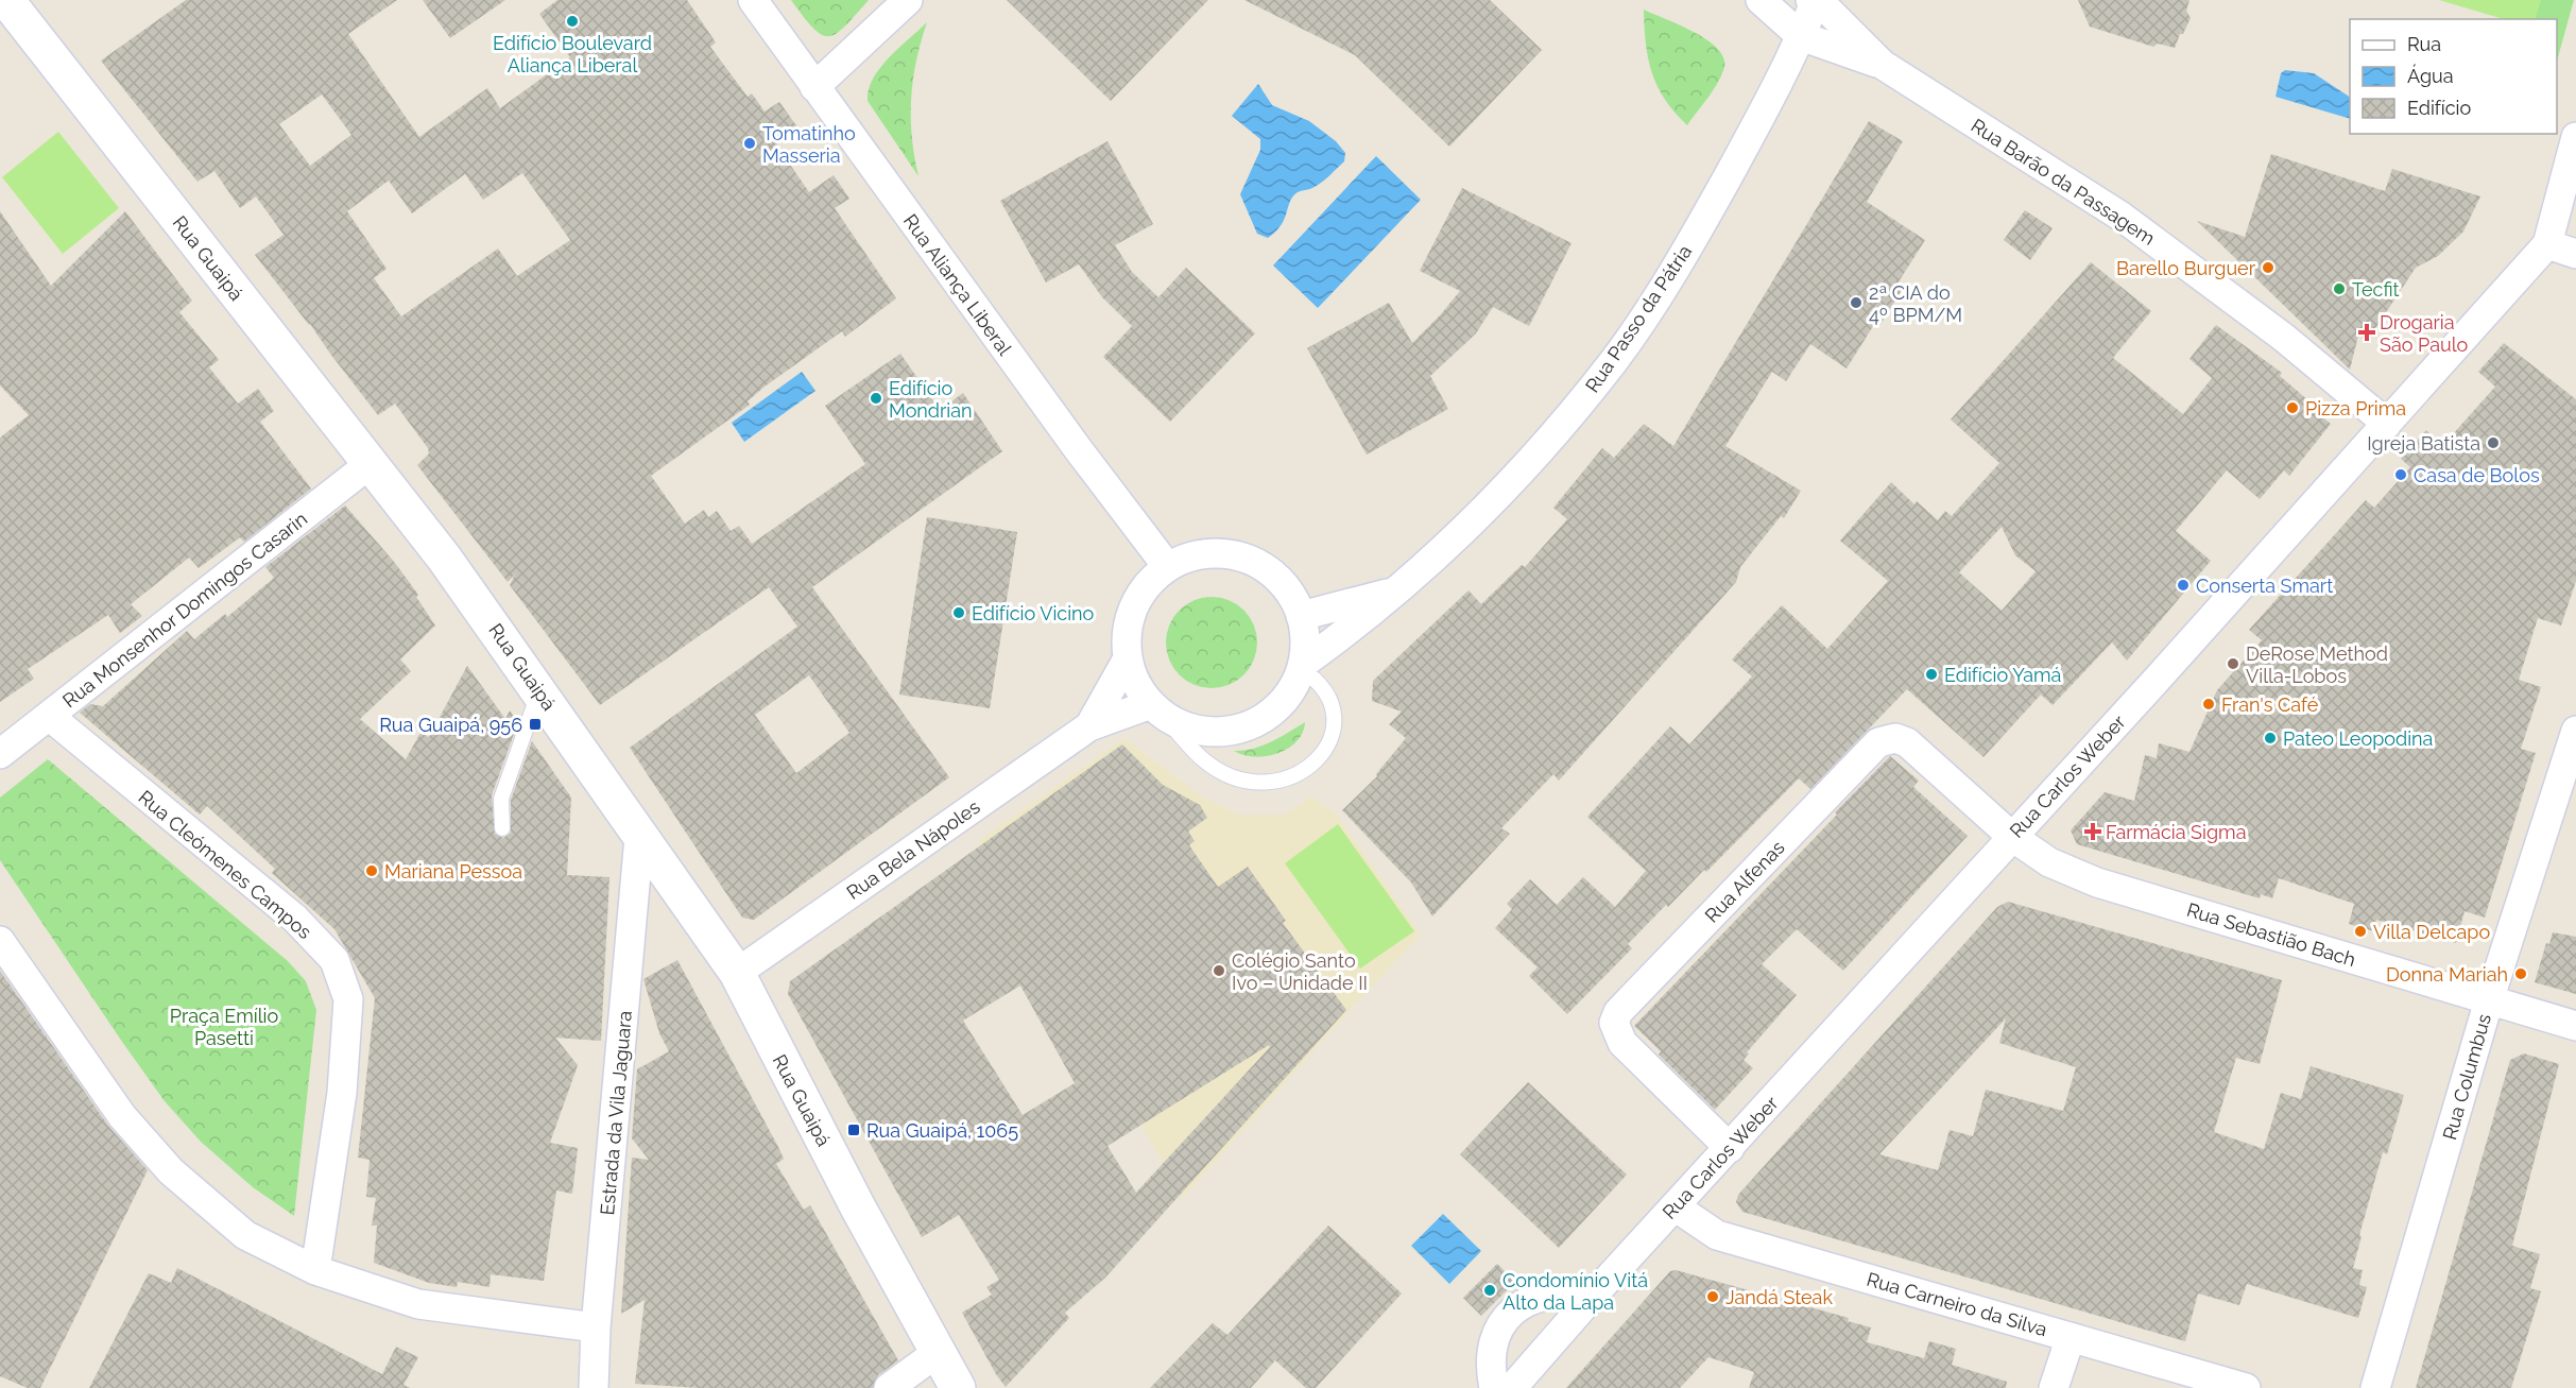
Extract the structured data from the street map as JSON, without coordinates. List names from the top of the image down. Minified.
{"streets":{"main road":["Rua Guaipá"],"street":["Rua Barão da Passagem","Rua Aliança Liberal","Rua Passo da Pátria","Rua Monsenhor Domingos Casarin","Rua Carlos Weber","Rua Bela Nápoles","Rua Cleómenes Campos","Rua Alfenas","Rua Sebastião Bach","Rua Columbus","Estrada da Vila Jaguara","Rua Carneiro da Silva"]},"crossings":[["Rua Barão da Passagem","Rua Passo da Pátria"],["Rua Barão da Passagem","Rua Carlos Weber"],["Rua Guaipá","Rua Monsenhor Domingos Casarin"],["Rua Guaipá","Rua Bela Nápoles"],["Rua Guaipá","Estrada da Vila Jaguara"],["Rua Aliança Liberal","Rua Passo da Pátria"],["Rua Monsenhor Domingos Casarin","Rua Cleómenes Campos"],["Rua Carlos Weber","Rua Alfenas"],["Rua Carlos Weber","Rua Sebastião Bach"],["Rua Carlos Weber","Rua Carneiro da Silva"],["Rua Alfenas","Rua Sebastião Bach"],["Rua Sebastião Bach","Rua Columbus"]],"parks":["Praça Emílio Pasetti"],"places":{"other":["Edifício Boulevard Aliança Liberal","Tomatinho Masseria","Barello Burguer","Tecfit","2ª CIA do 4º BPM/M","Edifício Mondrian","Pizza Prima","Igreja Batista","Casa de Bolos","Conserta Smart","Edifício Vicino","DeRose Method Villa-Lobos","Edifício Yamá","Fran's Café","Pateo Leopodina","Mariana Pessoa","Villa Delcapo","Colégio Santo Ivo – Unidade II","Donna Mariah","Condomínio Vitá Alto da Lapa","Jandá Steak"],"health":["Drogaria São Paulo","Farmácia Sigma"],"transit":["Rua Guaipá, 956","Rua Guaipá, 1065"]},"legend":["Rua","Água","Edifício"]}
